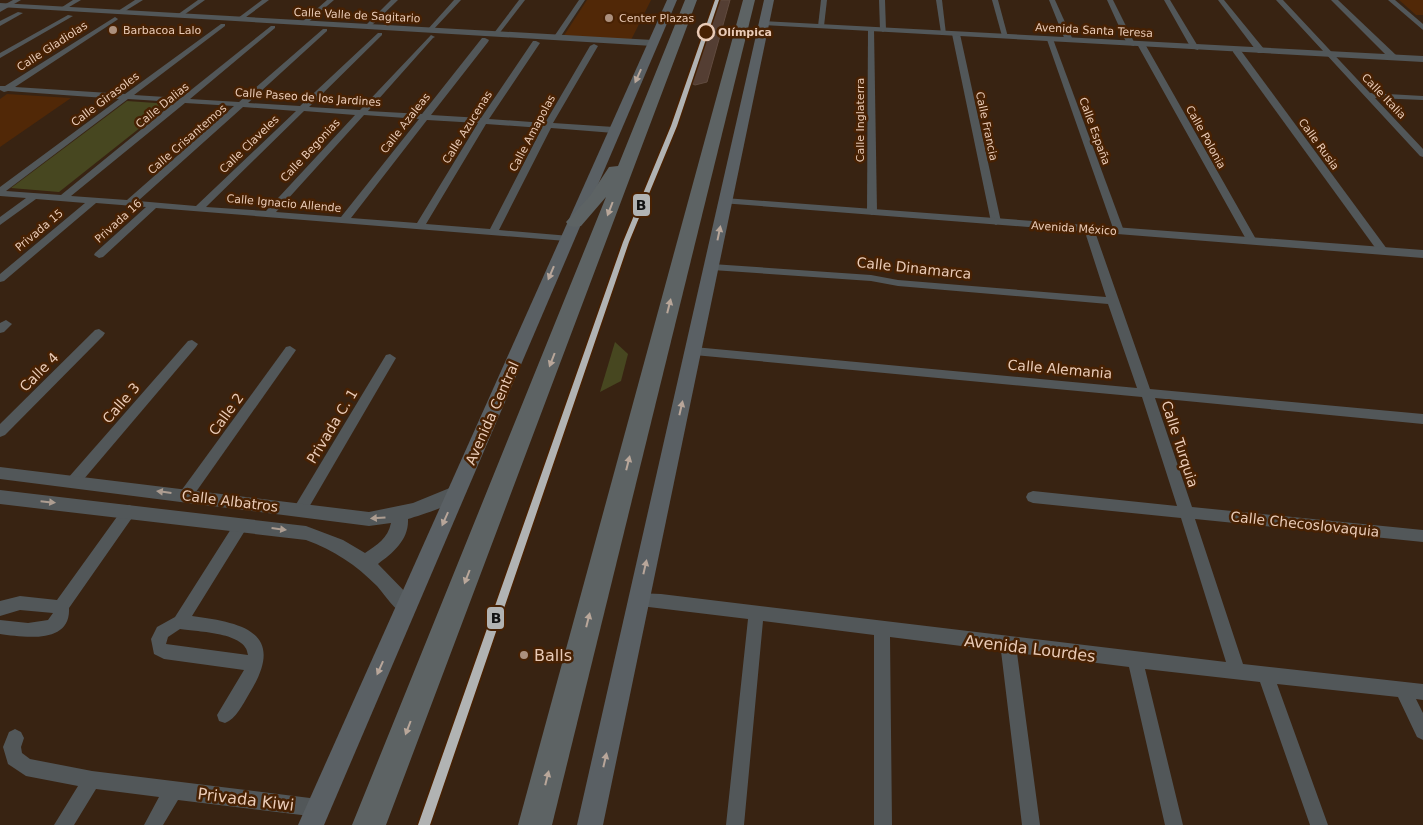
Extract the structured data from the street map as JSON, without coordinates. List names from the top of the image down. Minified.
{"streets":{"main road":["Avenida Central"],"street":["Calle Valle de Sagitario","Avenida Santa Teresa","Calle Gladiolas","Calle Italia","Calle Paseo de los Jardines","Calle Girasoles","Calle Dalias","Calle Inglaterra","Calle Azaleas","Calle Francia","Calle Azucenas","Calle España","Calle Amapolas","Calle Polonia","Calle Crisantemos","Calle Claveles","Calle Rusia","Calle Begonias","Calle Ignacio Allende","Privada 16","Avenida México","Privada 15","Calle Dinamarca","Calle Alemania","Calle 4","Calle 3","Calle 2","Privada C. 1","Calle Turquia","Calle Albatros","Calle Checoslovaquia","Avenida Lourdes","Privada Kiwi"]},"crossings":[["Calle Valle de Sagitario","Calle Gladiolas"],["Calle Valle de Sagitario","Calle Girasoles"],["Calle Valle de Sagitario","Calle Dalias"],["Calle Valle de Sagitario","Calle Azaleas"],["Calle Valle de Sagitario","Calle Azucenas"],["Calle Valle de Sagitario","Calle Amapolas"],["Calle Valle de Sagitario","Calle Crisantemos"],["Calle Valle de Sagitario","Calle Claveles"],["Calle Valle de Sagitario","Calle Begonias"],["Calle Valle de Sagitario","Avenida Central"],["Avenida Santa Teresa","Calle Italia"],["Avenida Santa Teresa","Calle Inglaterra"],["Avenida Santa Teresa","Calle Francia"],["Avenida Santa Teresa","Calle España"],["Avenida Santa Teresa","Calle Polonia"],["Avenida Santa Teresa","Calle Rusia"],["Calle Gladiolas","Calle Paseo de los Jardines"],["Calle Paseo de los Jardines","Calle Girasoles"],["Calle Paseo de los Jardines","Calle Dalias"],["Calle Paseo de los Jardines","Calle Azaleas"],["Calle Paseo de los Jardines","Calle Azucenas"],["Calle Paseo de los Jardines","Calle Amapolas"],["Calle Paseo de los Jardines","Calle Crisantemos"],["Calle Paseo de los Jardines","Calle Claveles"],["Calle Paseo de los Jardines","Calle Begonias"],["Calle Paseo de los Jardines","Avenida Central"],["Calle Girasoles","Calle Ignacio Allende"],["Calle Dalias","Calle Ignacio Allende"],["Calle Inglaterra","Avenida México"],["Calle Azaleas","Calle Ignacio Allende"],["Calle Francia","Avenida México"],["Calle Azucenas","Calle Ignacio Allende"],["Calle España","Avenida México"],["Calle Amapolas","Calle Ignacio Allende"],["Calle Polonia","Avenida México"],["Calle Crisantemos","Calle Ignacio Allende"],["Calle Claveles","Calle Ignacio Allende"],["Calle Rusia","Avenida México"],["Calle Begonias","Calle Ignacio Allende"],["Calle Ignacio Allende","Privada 16"],["Calle Ignacio Allende","Privada 15"],["Calle Ignacio Allende","Avenida Central"],["Avenida México","Calle Turquia"],["Calle Dinamarca","Calle Turquia"],["Calle Alemania","Calle Turquia"],["Calle 3","Calle Albatros"],["Avenida Central","Calle Albatros"],["Avenida Central","Privada Kiwi"],["Calle 2","Calle Albatros"],["Privada C. 1","Calle Albatros"],["Calle Turquia","Calle Checoslovaquia"],["Calle Turquia","Avenida Lourdes"]],"one_way":["Avenida Central"],"places":["Center Plazas","Barbacoa Lalo","Olímpica","Balls"],"lines":["transit line B"]}
